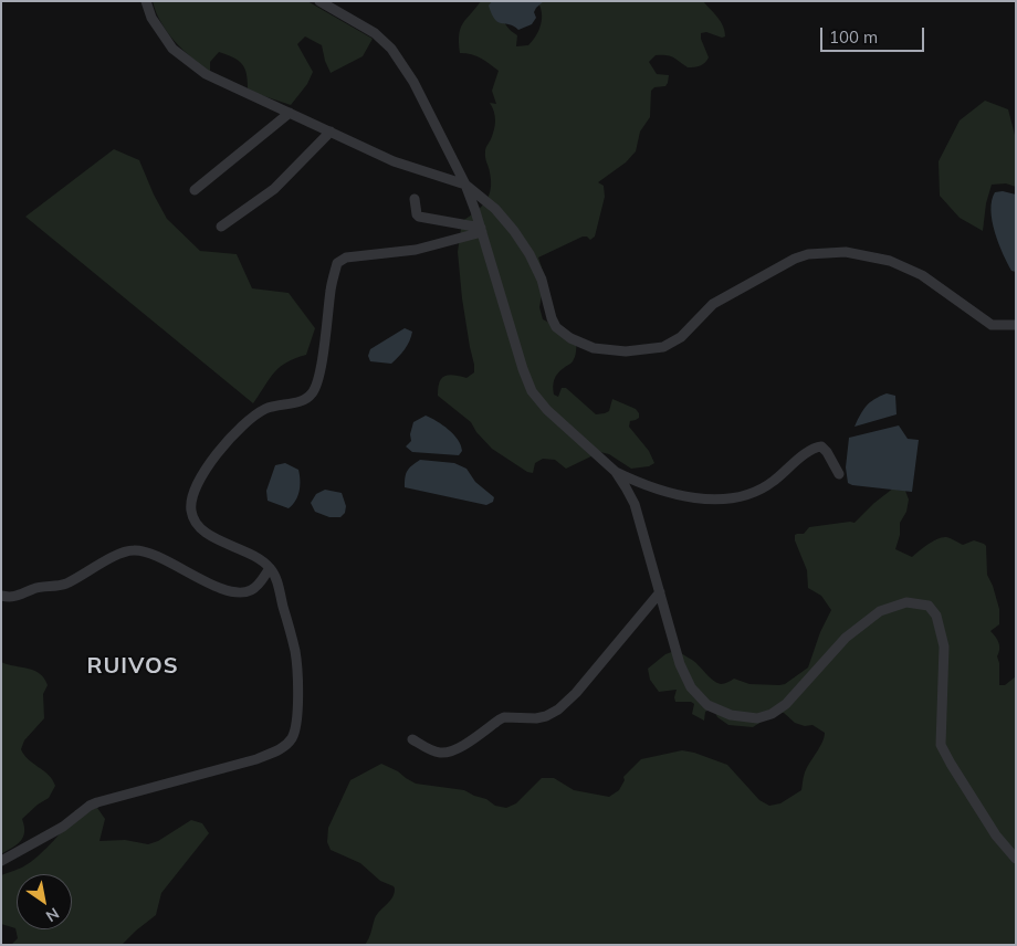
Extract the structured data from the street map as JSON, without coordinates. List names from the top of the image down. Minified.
{"districts":["RUIVOS"],"scale_bar":"100 m","north":"bottom right"}
